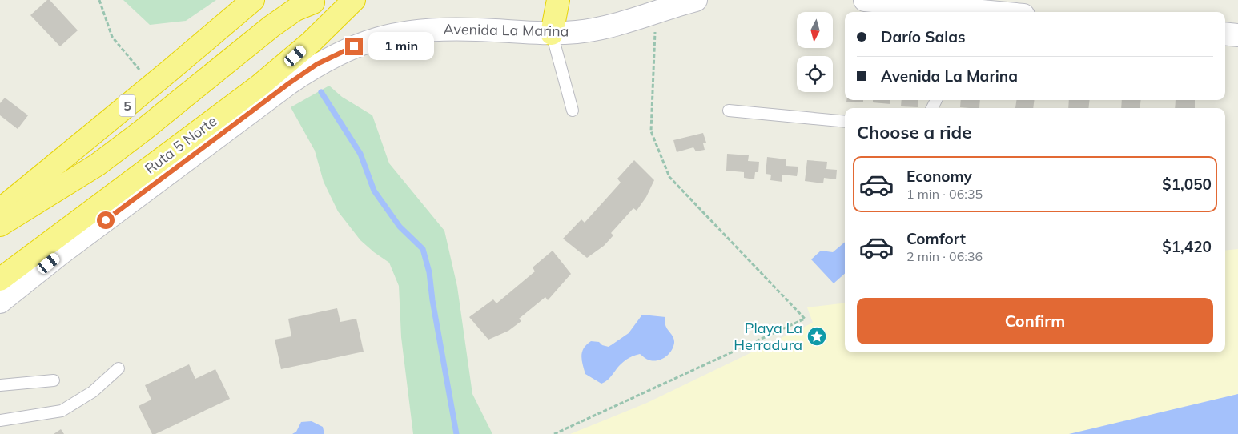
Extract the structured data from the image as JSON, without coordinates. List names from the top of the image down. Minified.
{"streets":{"highway":["5","Ruta 5 Norte"],"main road":["Avenida La Marina"]},"places":{"place":["Playa La Herradura"]},"north":"bottom","page":{"banner":["Darío Salas","Avenida La Marina"],"bubble":"1 min","heading":"Choose a ride","list":[{"name":"Economy","note":"1 min · 06:35","value":"$1,050"},{"name":"Comfort","note":"2 min · 06:36","value":"$1,420"}],"buttons":"Confirm"}}
